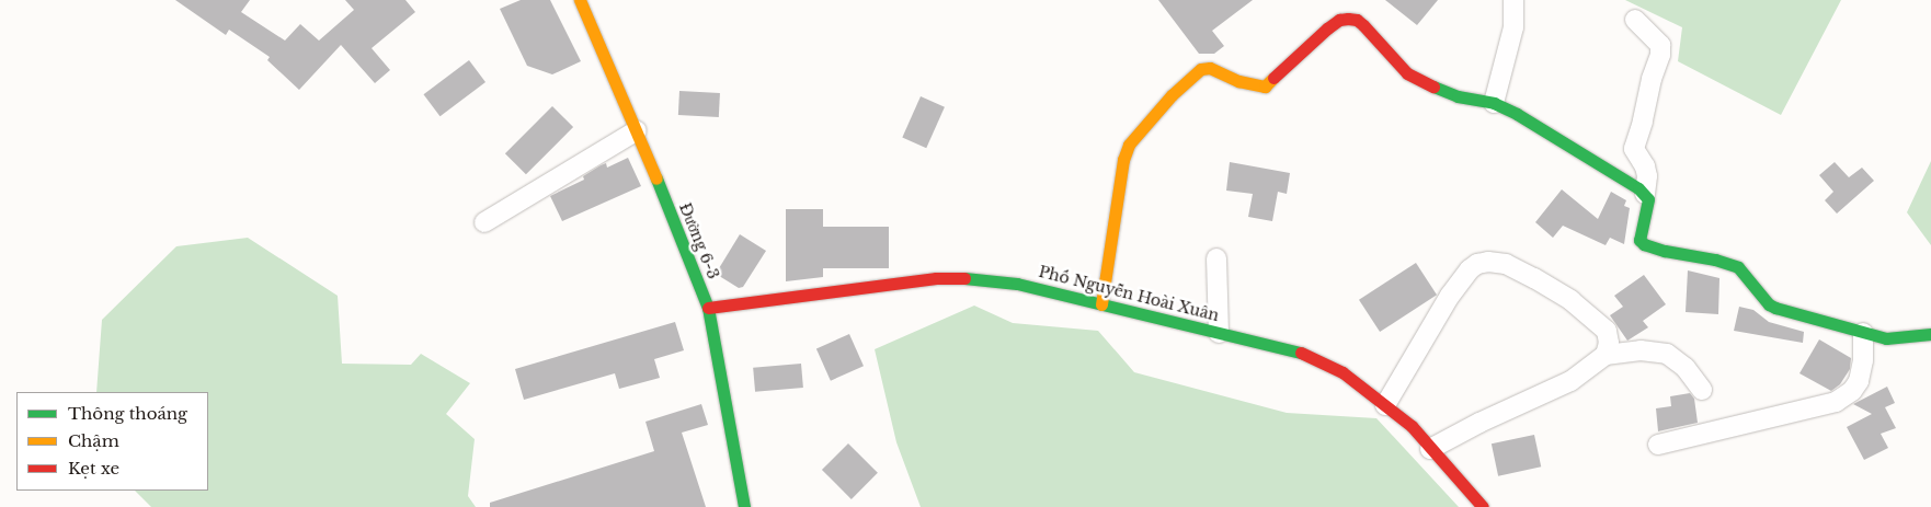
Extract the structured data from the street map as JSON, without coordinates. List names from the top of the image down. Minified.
{"streets":{"street":["Đường 6-3","Phố Nguyễn Hoài Xuân"]},"crossings":[["Đường 6-3","Phố Nguyễn Hoài Xuân"]],"legend":["Thông thoáng","Chậm","Kẹt xe"]}
